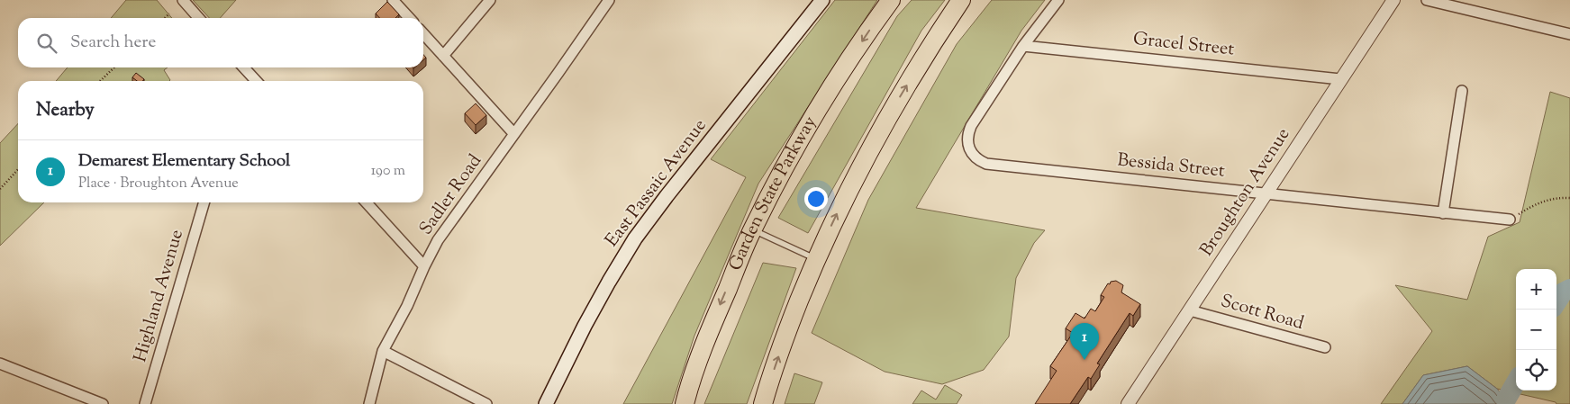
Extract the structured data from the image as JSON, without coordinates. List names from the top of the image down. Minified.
{"streets":{"highway":["Garden State Parkway"],"main road":["East Passaic Avenue"],"street":["Gracel Street","Bessida Street","Broughton Avenue","Sadler Road","Highland Avenue","Scott Road"]},"crossings":[["Gracel Street","Bessida Street"],["Gracel Street","Broughton Avenue"],["Bessida Street","Broughton Avenue"],["Broughton Avenue","Scott Road"]],"page":{"search":"Search here","heading":"Nearby","list":[{"mark":"1","name":"Demarest Elementary School","note":"Place · Broughton Avenue","value":"190 m"}],"map_buttons":["+","−"],"pins":"1"}}
